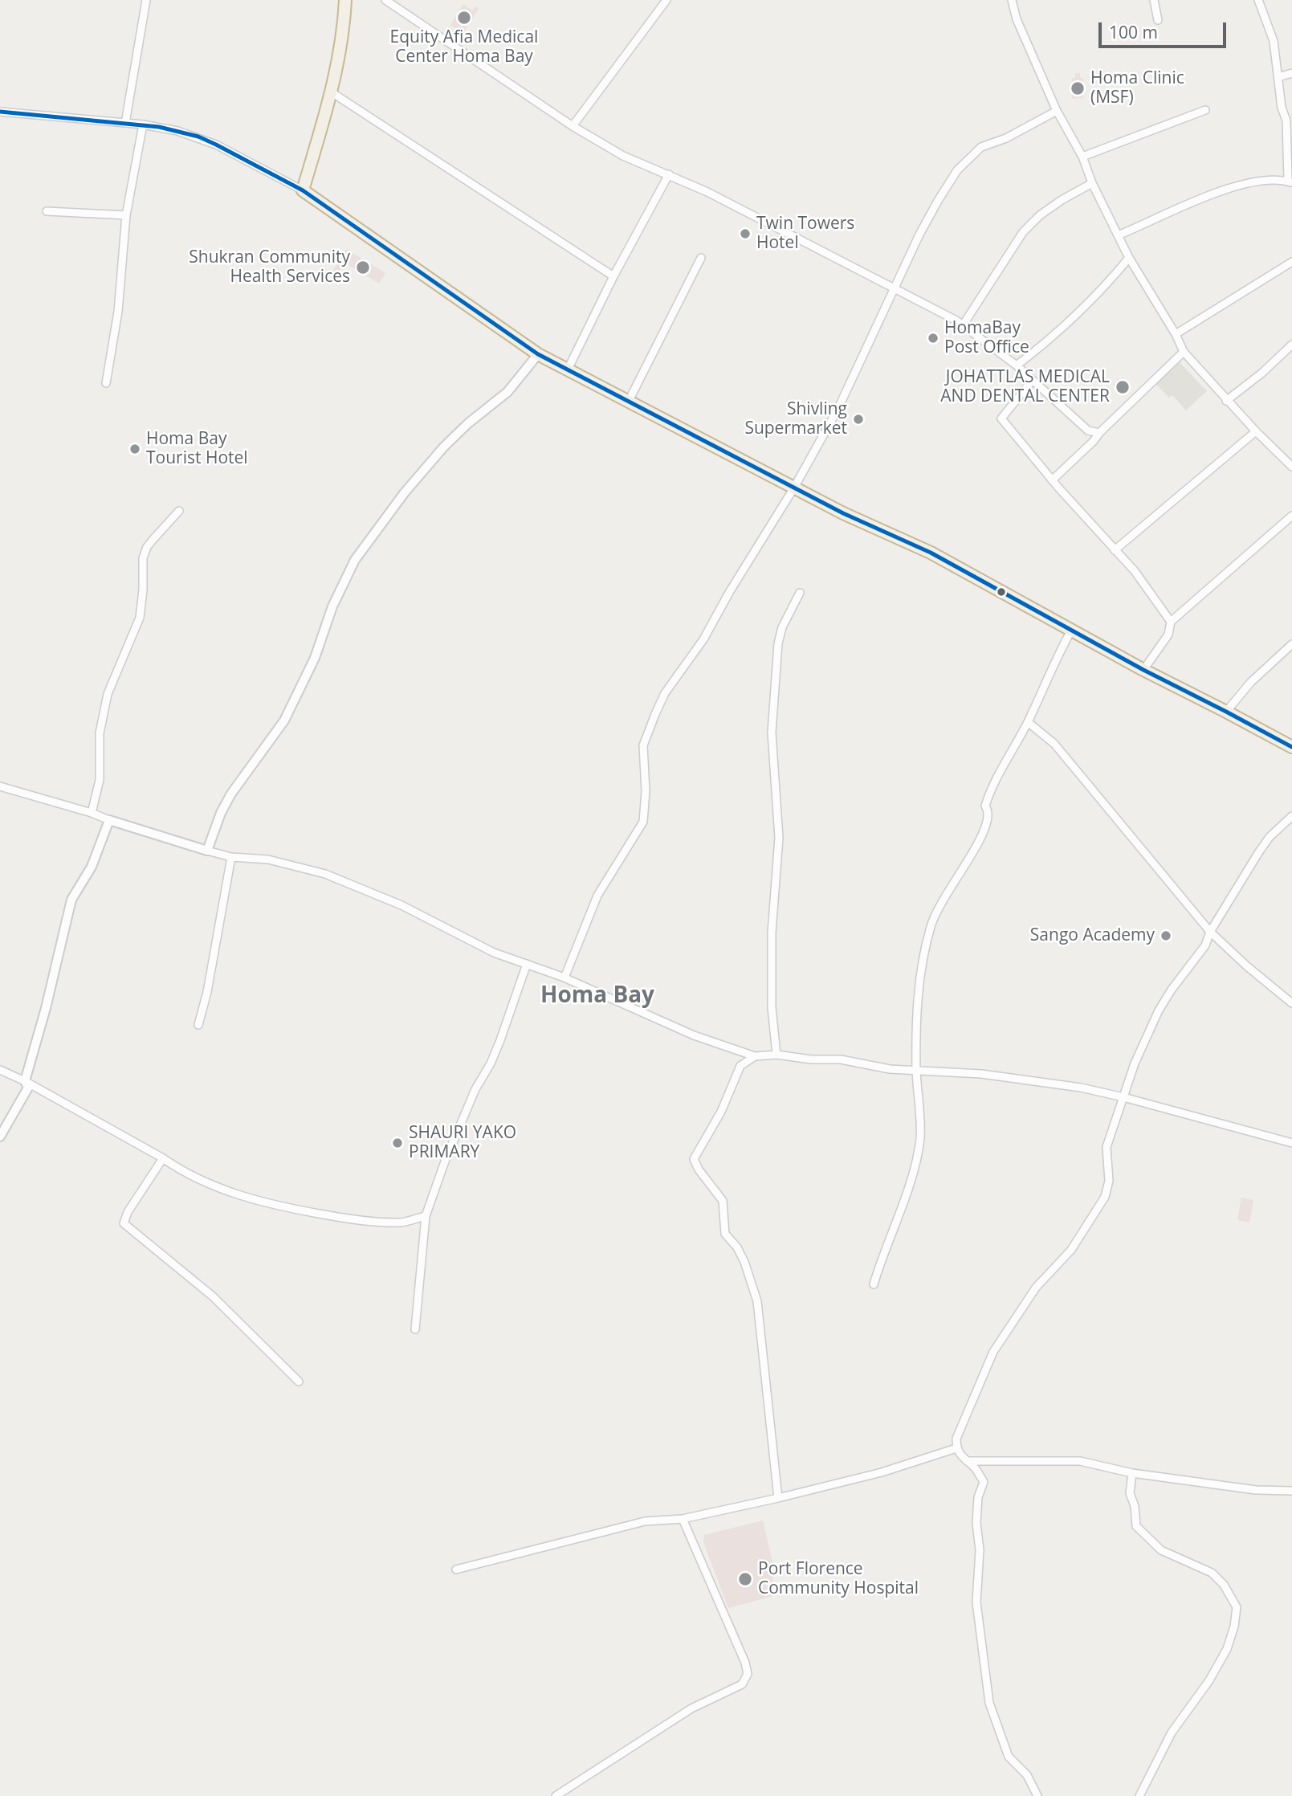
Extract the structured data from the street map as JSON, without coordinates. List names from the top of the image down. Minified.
{"districts":["Homa Bay"],"places":["Equity Afia Medical Center Homa Bay","Homa Clinic (MSF)","Twin Towers Hotel","Shukran Community Health Services","HomaBay Post Office","JOHATTLAS MEDICAL AND DENTAL CENTER","Shivling Supermarket","Homa Bay Tourist Hotel","Sango Academy","SHAURI YAKO PRIMARY","Port Florence Community Hospital"],"scale_bar":"100 m"}
